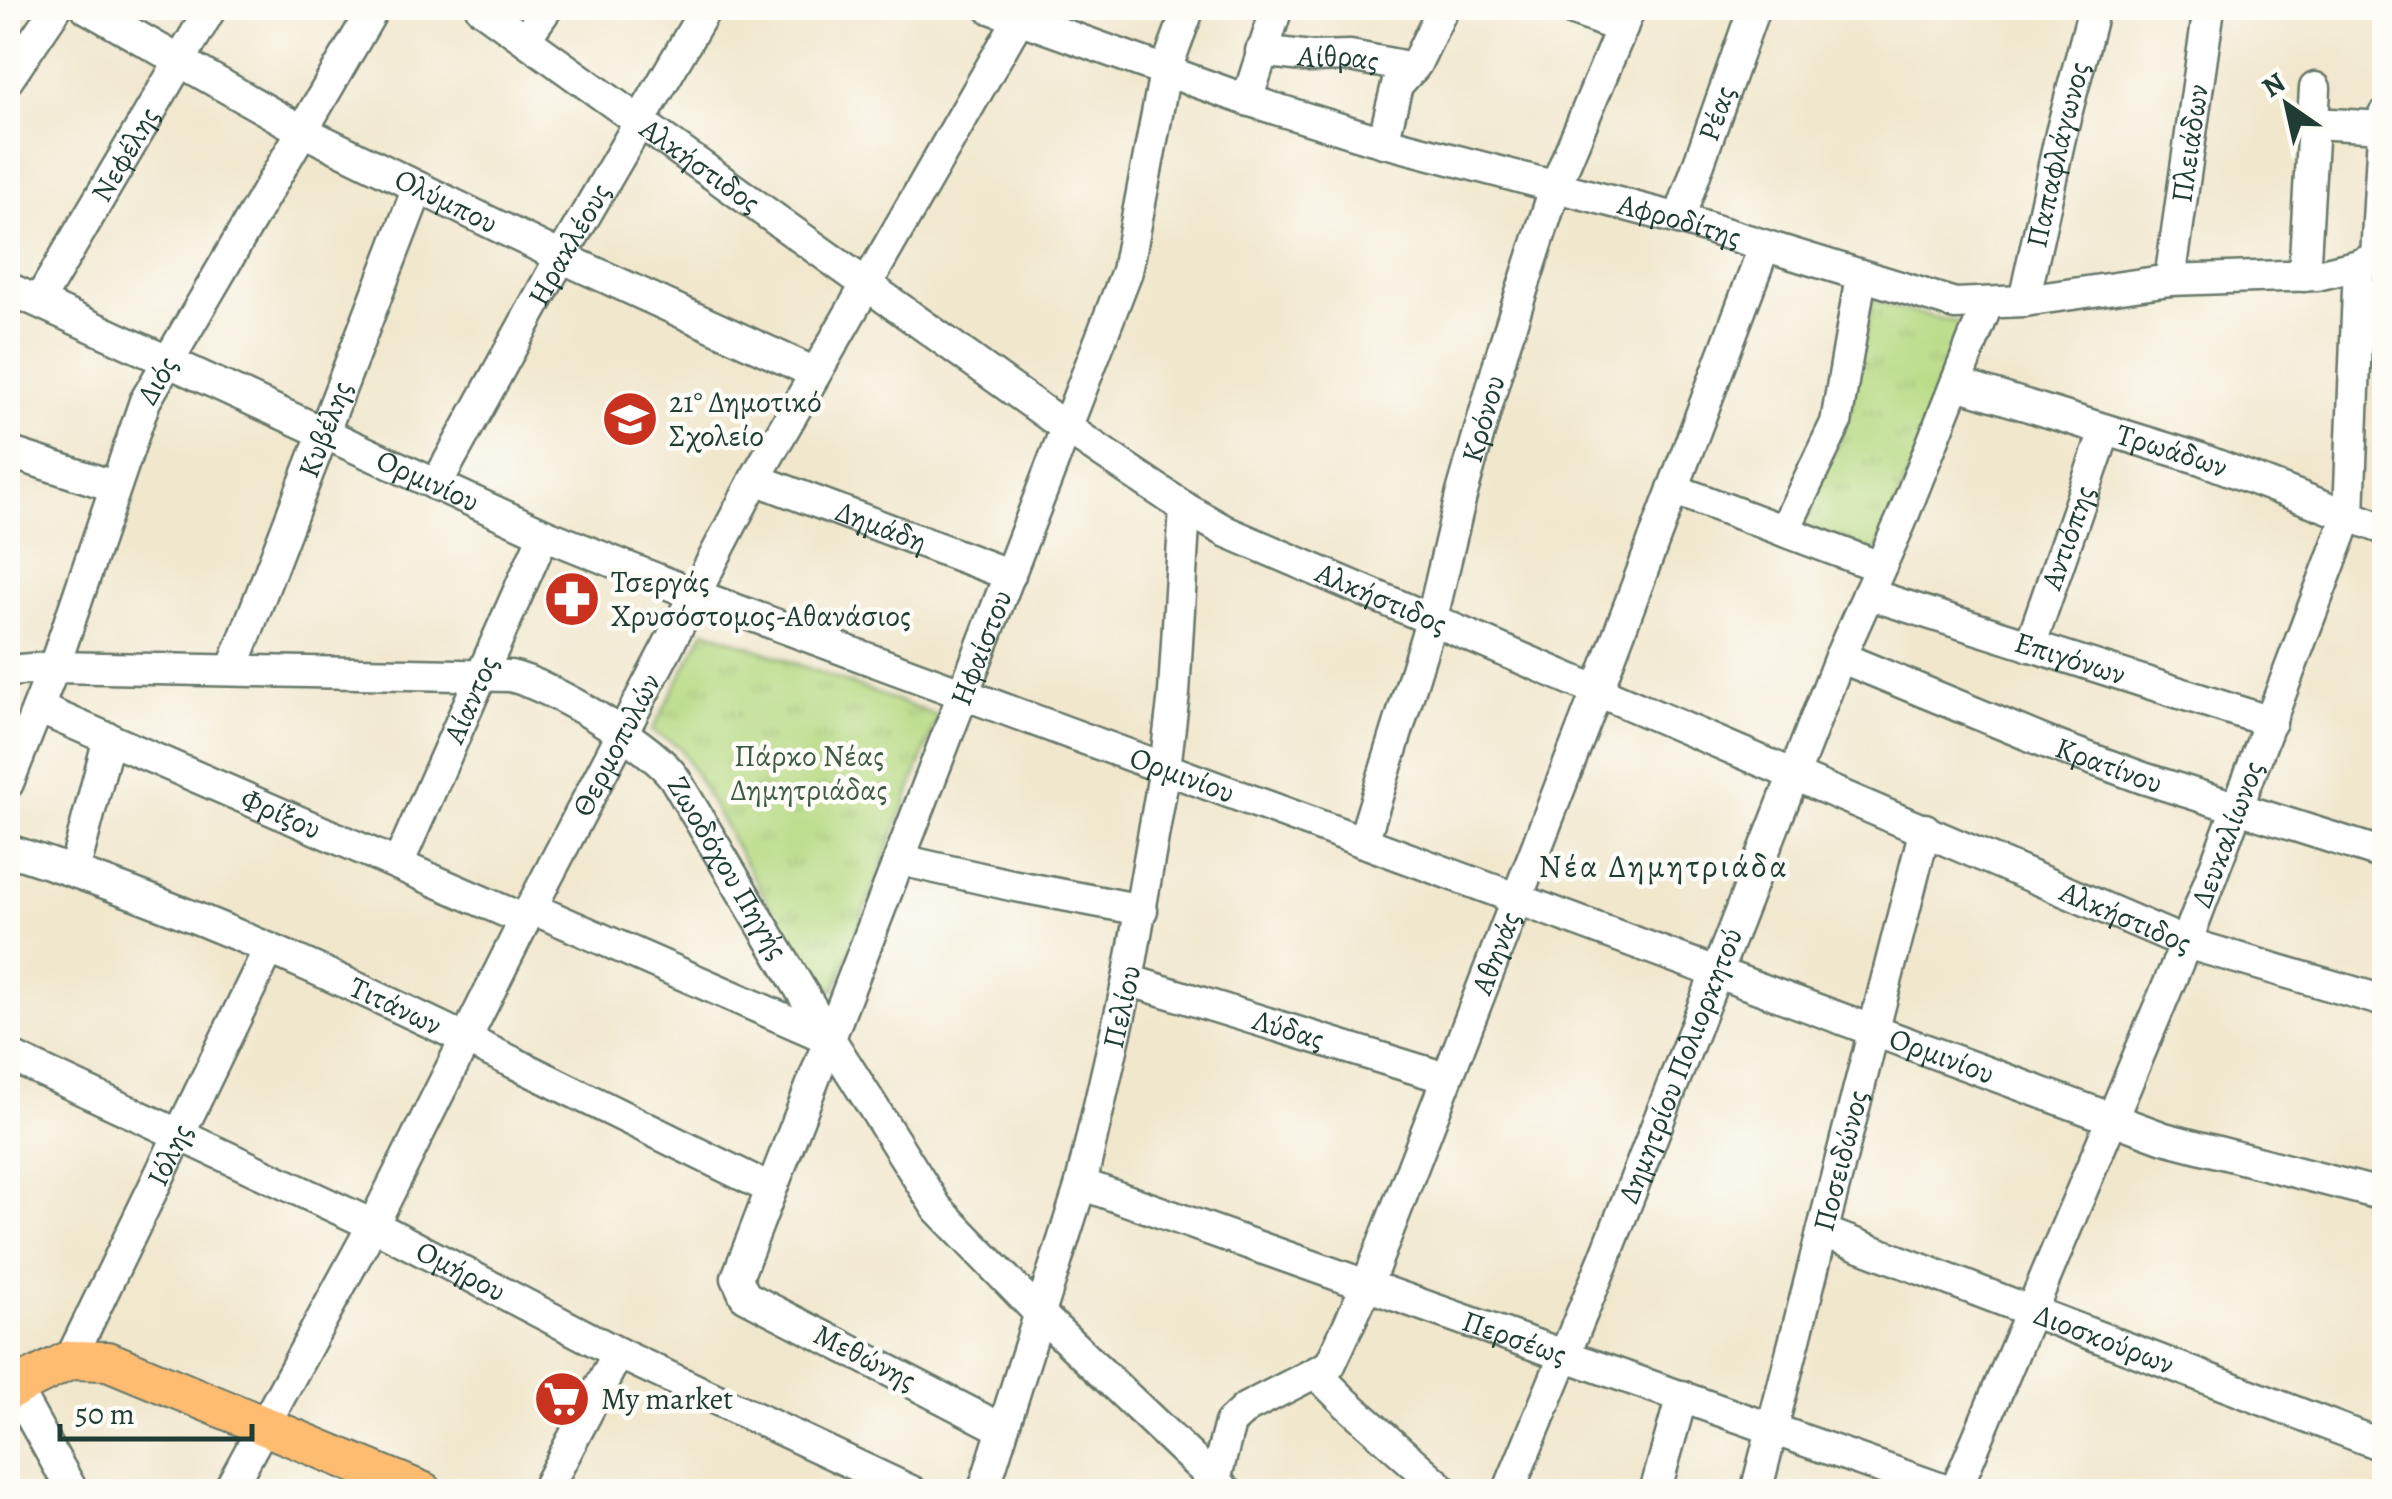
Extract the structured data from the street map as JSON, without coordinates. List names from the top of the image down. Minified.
{"streets":{"street":["Αίθρας","Ρέας","Πλειάδων","Νεφέλης","Παπαφλάγωνος","Αλκήστιδος","Ολύμπου","Αφροδίτης","Ηρακλέους","Διός","Κρόνου","Κυβέλης","Τρωάδων","Ορμινίου","Δημάδη","Αντιόπης","Ηφαίστου","Επιγόνων","Αίαντος","Θερμοπυλών","Κρατίνου","Φρίξου","Δευκαλίωνος","Ζωοδόχου Πηγής","Αθηνάς","Τιτάνων","Πελίου","Λύδας","Δημητρίου Πολιορκητού","Ιόλης","Ποσειδώνος","Ομήρου","Περσέως","Διοσκούρων","Μεθώνης"]},"crossings":[["Ρέας","Αφροδίτης"],["Πλειάδων","Αφροδίτης"],["Νεφέλης","Ολύμπου"],["Νεφέλης","Ορμινίου"],["Παπαφλάγωνος","Αφροδίτης"],["Αλκήστιδος","Ηρακλέους"],["Αλκήστιδος","Κρόνου"],["Αλκήστιδος","Ηφαίστου"],["Αλκήστιδος","Θερμοπυλών"],["Αλκήστιδος","Δευκαλίωνος"],["Αλκήστιδος","Αθηνάς"],["Αλκήστιδος","Πελίου"],["Αλκήστιδος","Δημητρίου Πολιορκητού"],["Αλκήστιδος","Ποσειδώνος"],["Ολύμπου","Ηρακλέους"],["Ολύμπου","Διός"],["Ολύμπου","Κυβέλης"],["Ολύμπου","Θερμοπυλών"],["Αφροδίτης","Κρόνου"],["Αφροδίτης","Ηφαίστου"],["Αφροδίτης","Θερμοπυλών"],["Αφροδίτης","Δευκαλίωνος"],["Αφροδίτης","Αθηνάς"],["Αφροδίτης","Δημητρίου Πολιορκητού"],["Ηρακλέους","Ορμινίου"],["Διός","Ορμινίου"],["Διός","Φρίξου"],["Διός","Ζωοδόχου Πηγής"],["Κρόνου","Ορμινίου"],["Κυβέλης","Ορμινίου"],["Κυβέλης","Ζωοδόχου Πηγής"],["Τρωάδων","Αντιόπης"],["Τρωάδων","Δευκαλίωνος"],["Τρωάδων","Δημητρίου Πολιορκητού"],["Ορμινίου","Ηφαίστου"],["Ορμινίου","Αίαντος"],["Ορμινίου","Θερμοπυλών"],["Ορμινίου","Δευκαλίωνος"],["Ορμινίου","Αθηνάς"],["Ορμινίου","Πελίου"],["Ορμινίου","Δημητρίου Πολιορκητού"],["Ορμινίου","Ποσειδώνος"],["Δημάδη","Ηφαίστου"],["Δημάδη","Θερμοπυλών"],["Αντιόπης","Επιγόνων"],["Ηφαίστου","Φρίξου"],["Ηφαίστου","Ζωοδόχου Πηγής"],["Ηφαίστου","Τιτάνων"],["Ηφαίστου","Μεθώνης"],["Επιγόνων","Δευκαλίωνος"],["Επιγόνων","Αθηνάς"],["Επιγόνων","Δημητρίου Πολιορκητού"],["Αίαντος","Φρίξου"],["Αίαντος","Ζωοδόχου Πηγής"],["Θερμοπυλών","Φρίξου"],["Θερμοπυλών","Ζωοδόχου Πηγής"],["Θερμοπυλών","Τιτάνων"],["Θερμοπυλών","Ομήρου"],["Κρατίνου","Δευκαλίωνος"],["Κρατίνου","Δημητρίου Πολιορκητού"],["Φρίξου","Ζωοδόχου Πηγής"],["Δευκαλίωνος","Περσέως"],["Δευκαλίωνος","Διοσκούρων"],["Ζωοδόχου Πηγής","Αθηνάς"],["Ζωοδόχου Πηγής","Πελίου"],["Αθηνάς","Λύδας"],["Αθηνάς","Περσέως"],["Τιτάνων","Ιόλης"],["Πελίου","Λύδας"],["Πελίου","Περσέως"],["Πελίου","Μεθώνης"],["Δημητρίου Πολιορκητού","Περσέως"],["Ιόλης","Ομήρου"],["Ποσειδώνος","Περσέως"],["Ποσειδώνος","Διοσκούρων"]],"districts":["Νέα Δημητριάδα"],"parks":["Πάρκο Νέας Δημητριάδας"],"places":{"school or university":["21° Δημοτικό Σχολείο"],"pharmacy":["Τσεργάς Χρυσόστομος-Αθανάσιος"],"supermarket":["My market"]},"scale_bar":"50 m","north":"top left"}
